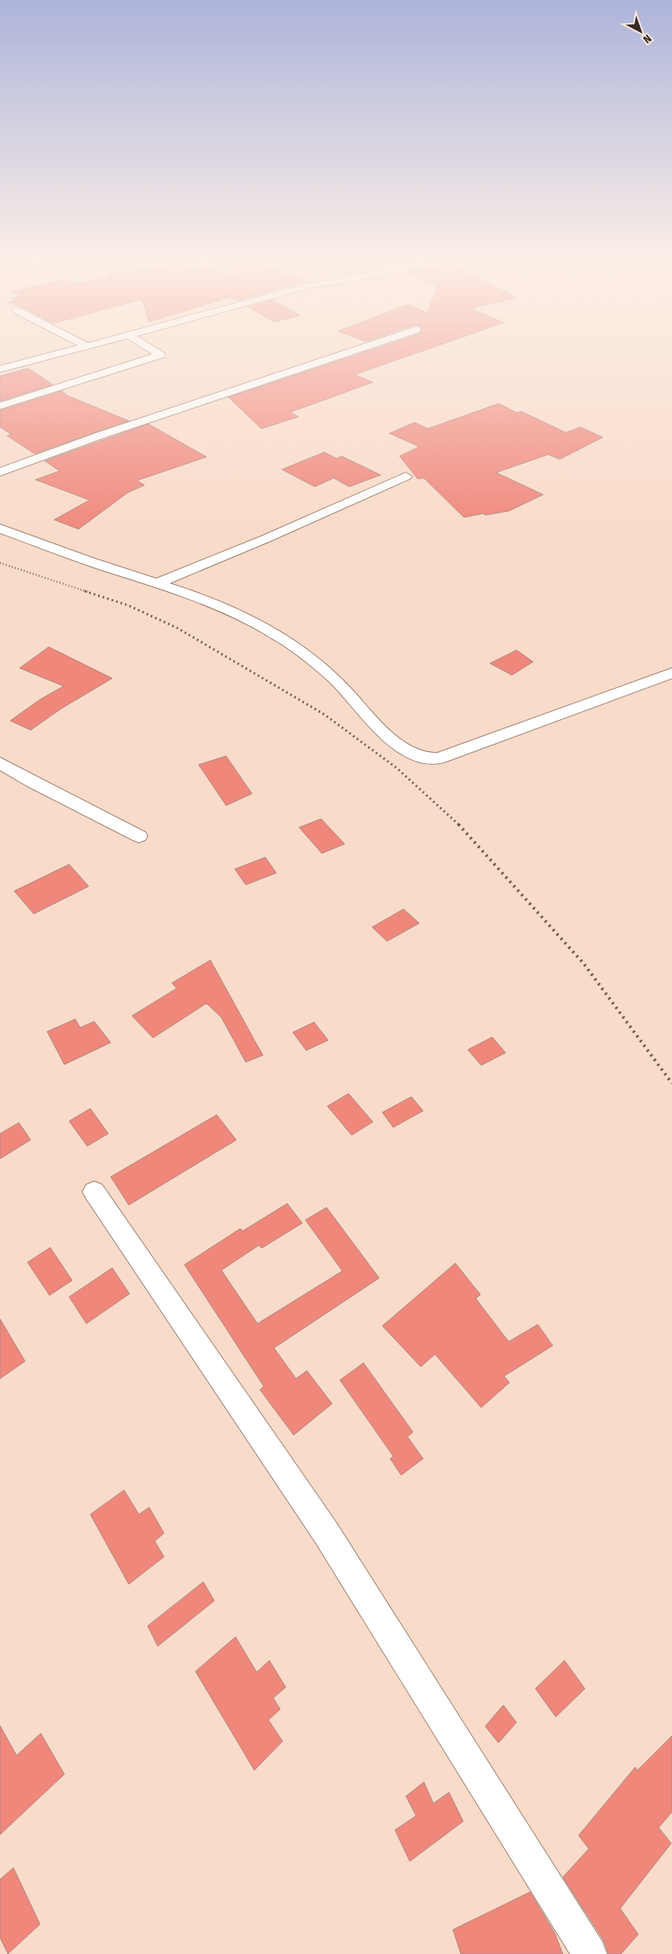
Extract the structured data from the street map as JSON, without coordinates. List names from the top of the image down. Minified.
{"north":"bottom right"}
